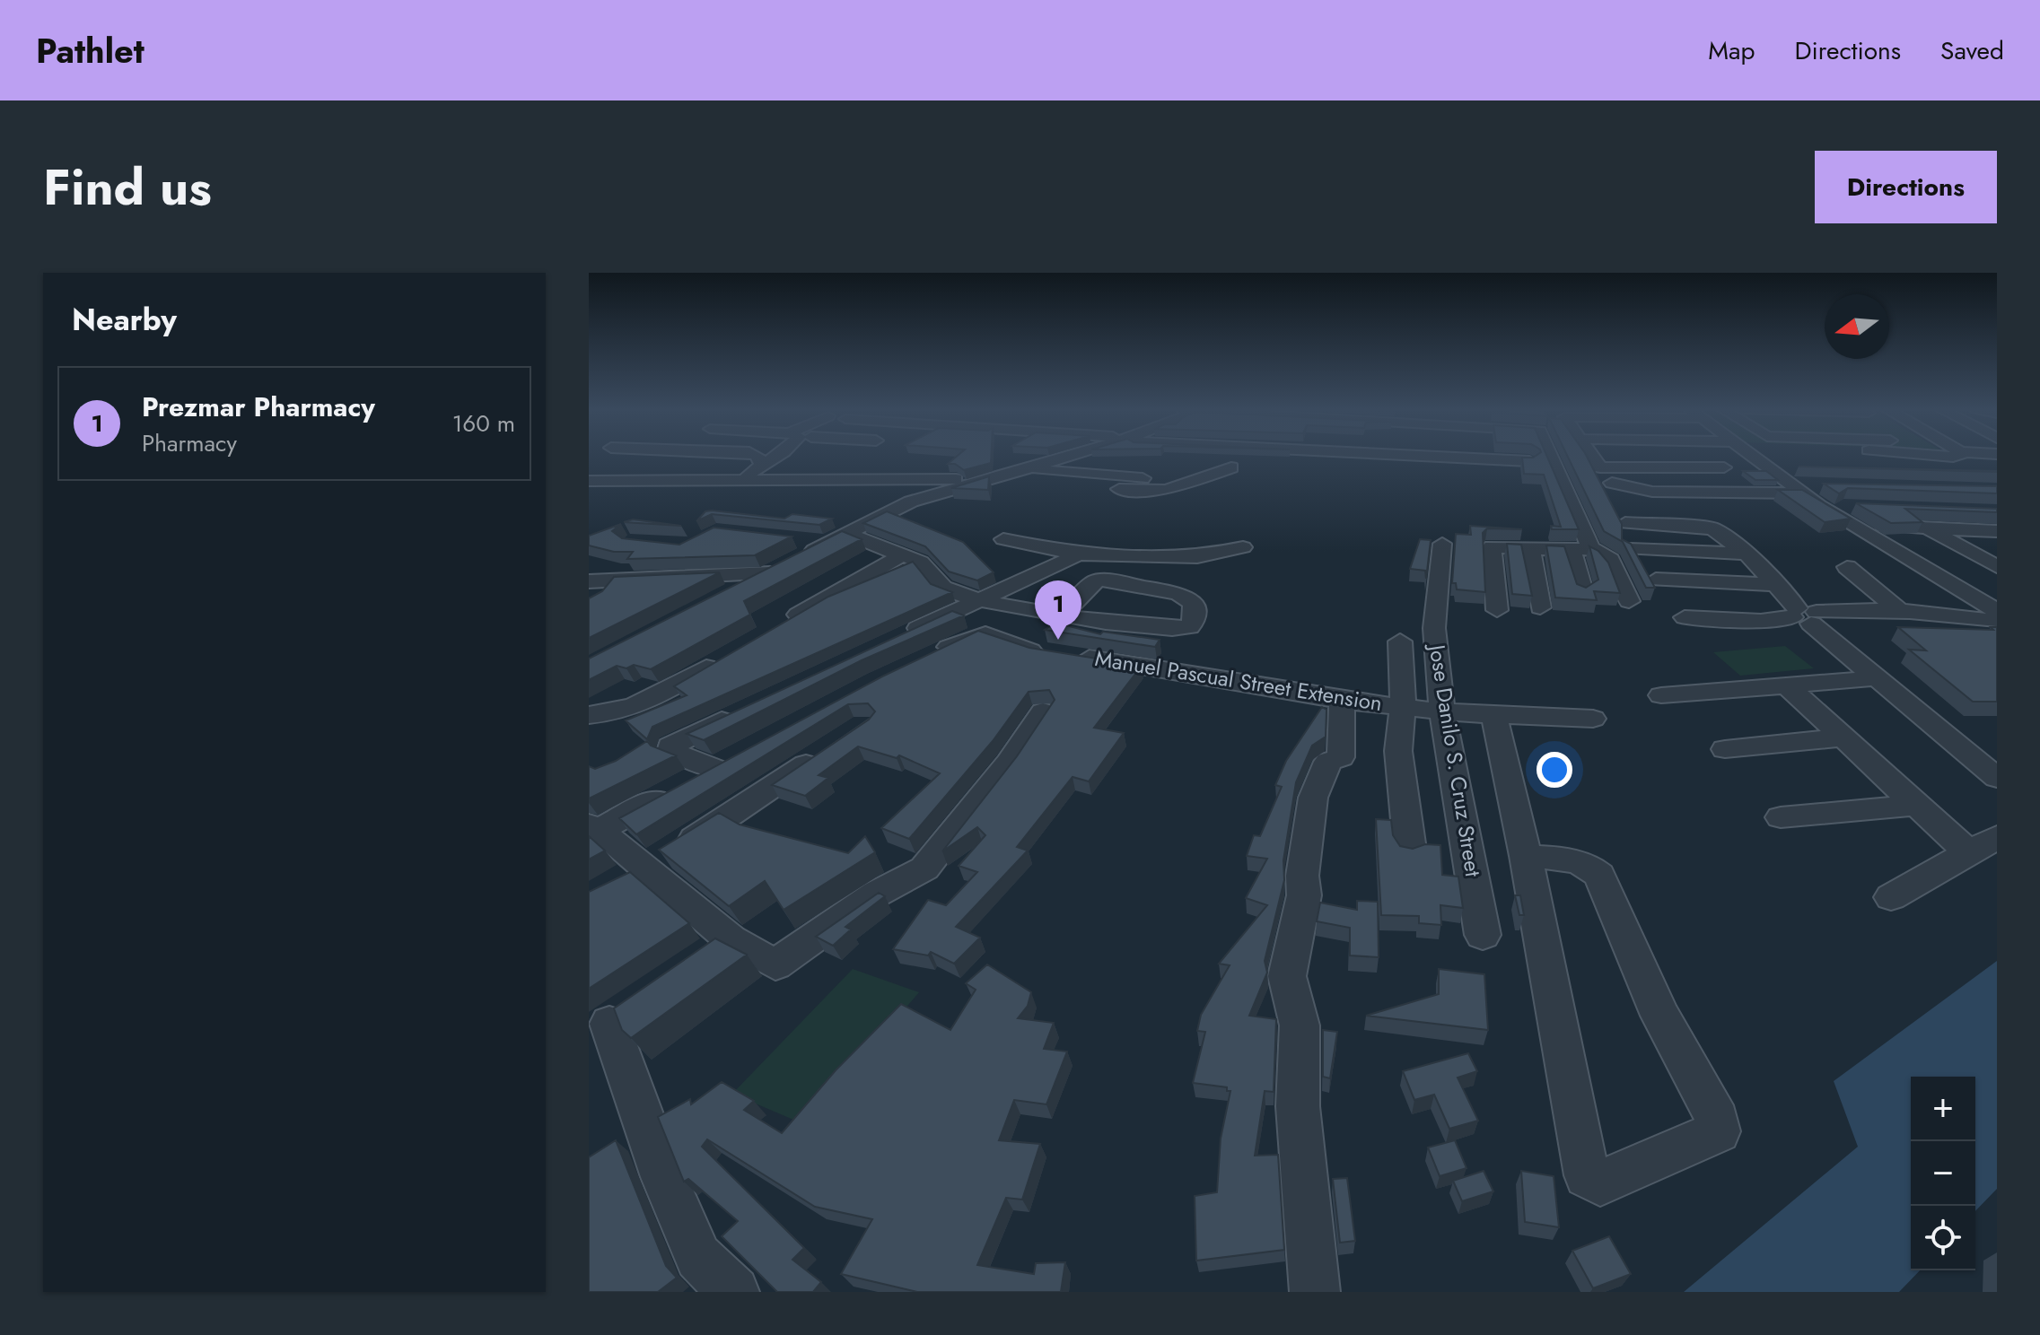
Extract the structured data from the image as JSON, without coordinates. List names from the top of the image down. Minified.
{"streets":{"street":["Manuel Pascual Street Extension","Jose Danilo S. Cruz Street"]},"crossings":[["Manuel Pascual Street Extension","Jose Danilo S. Cruz Street"]],"north":"left","page":{"header":"Pathlet","nav":["Map","Directions","Saved"],"title":"Find us","buttons":"Directions","heading":"Nearby","list":[{"mark":"1","name":"Prezmar Pharmacy","note":"Pharmacy","value":"160 m"}],"pins":"1","map_buttons":["+","−"]}}
